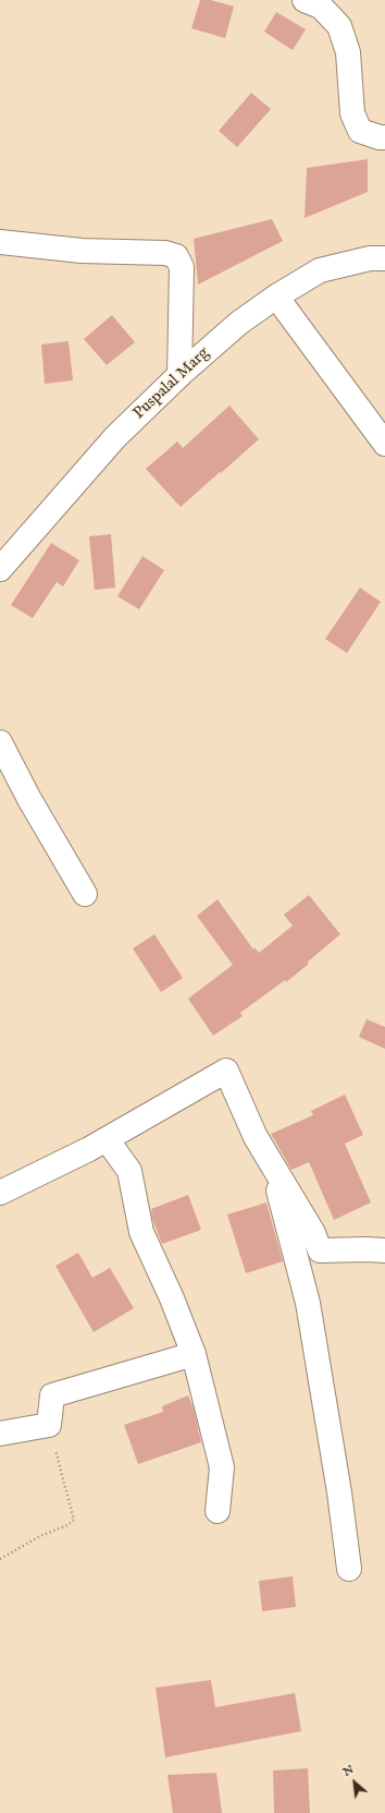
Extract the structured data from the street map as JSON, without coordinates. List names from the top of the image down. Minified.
{"streets":{"street":["Puspalal Marg"]},"north":"top left"}
